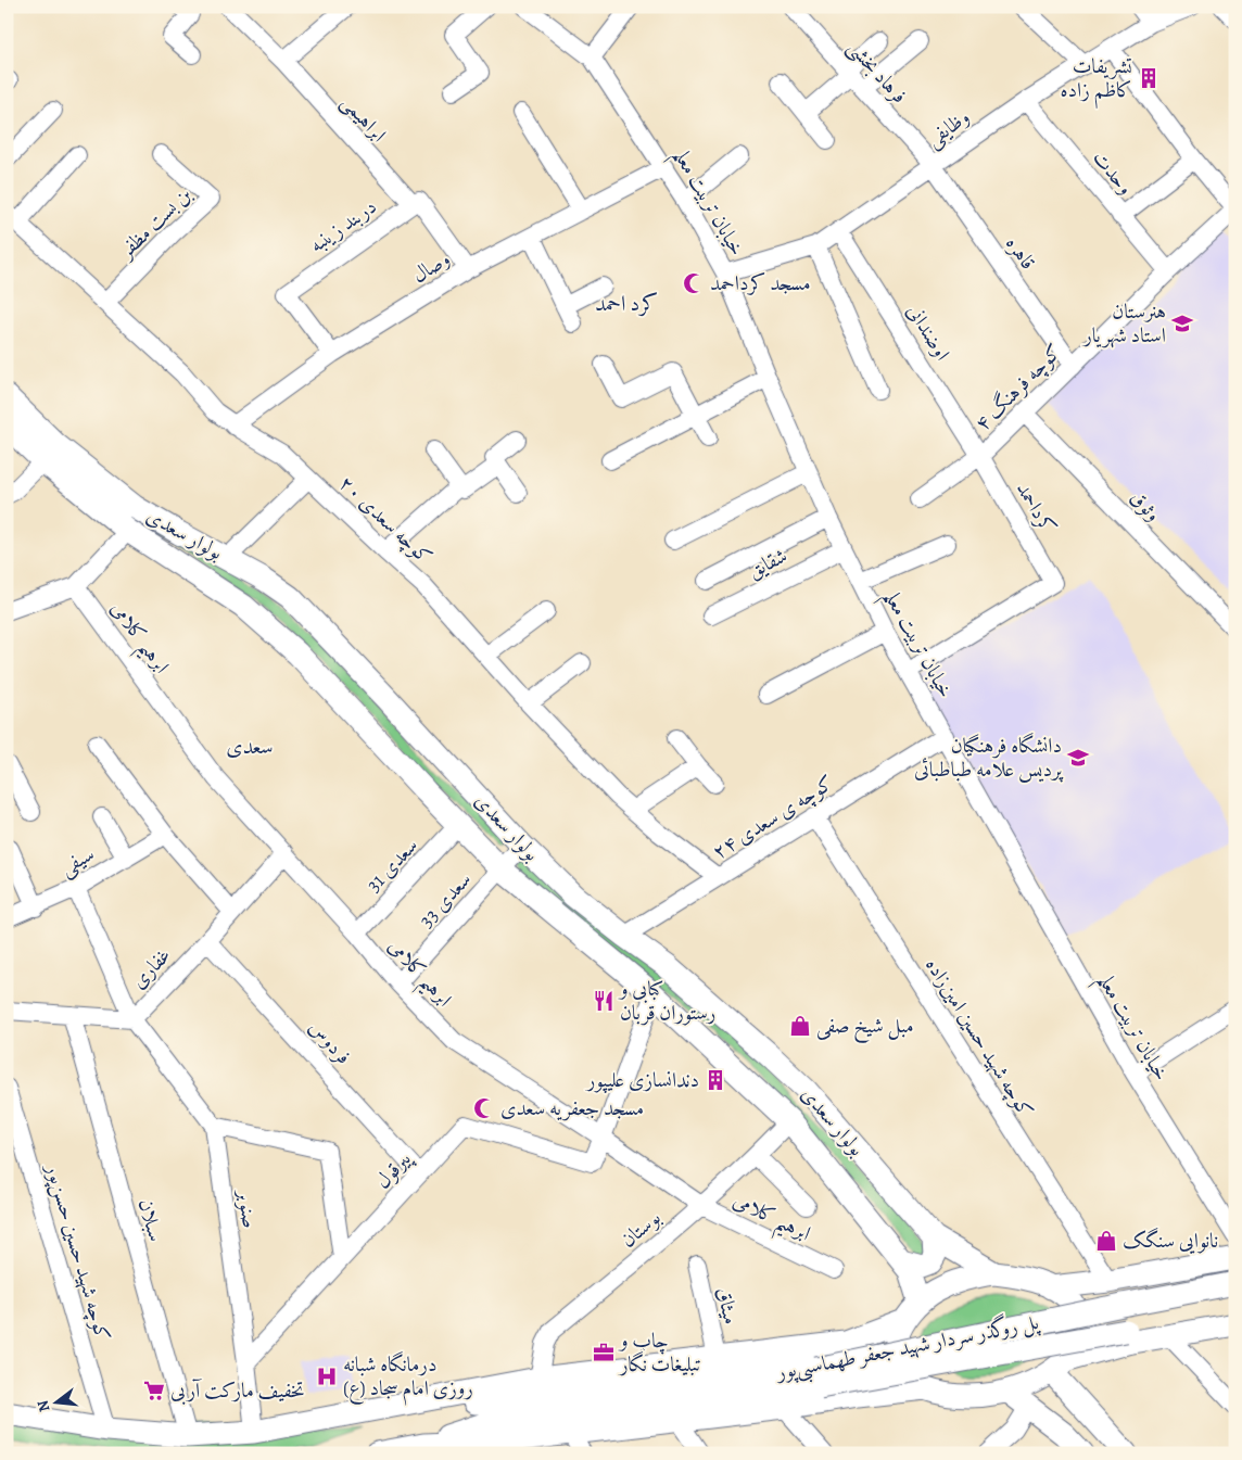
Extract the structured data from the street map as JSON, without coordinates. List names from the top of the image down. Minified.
{"streets":{"main road":["بولوار سعدی","پل روگذر سردار شهید جعفر طهماسبی‌پور"],"street":["فرهاد بخشی","ابراهیمی","وظایفی","وحدت","خیابان تربیت معلم","بن بست مظفر","دربند زینبه","قاهره","وصال","اوضندانی","کوچه فرهنگ ۴","وثوق","کرداحمد","کوچه سعدی ۲۰","شقایق","ابرهیم کلامی","کوچه ی سعدی ۲۴","سیفی","سعدی 31","سعدی 33","غفاری","کوچه شهید حسین امین‌زاده","فردوس","پیرقول","صنوبر","سبلان","بوستان","کوچه شهید حسین حسن‌پور","میثاق"]},"crossings":[["فرهاد بخشی","وظایفی"],["فرهاد بخشی","قاهره"],["ابراهیمی","دربند زینبه"],["وظایفی","وحدت"],["وظایفی","خیابان تربیت معلم"],["وظایفی","قاهره"],["وظایفی","اوضندانی"],["وحدت","کوچه فرهنگ ۴"],["خیابان تربیت معلم","وصال"],["خیابان تربیت معلم","کرداحمد"],["خیابان تربیت معلم","شقایق"],["خیابان تربیت معلم","کوچه ی سعدی ۲۴"],["بن بست مظفر","کوچه سعدی ۲۰"],["دربند زینبه","وصال"],["قاهره","کوچه فرهنگ ۴"],["وصال","کوچه سعدی ۲۰"],["اوضندانی","کوچه فرهنگ ۴"],["اوضندانی","کرداحمد"],["کوچه فرهنگ ۴","وثوق"],["کوچه فرهنگ ۴","کرداحمد"],["کوچه سعدی ۲۰","کوچه ی سعدی ۲۴"],["بولوار سعدی","کوچه ی سعدی ۲۴"],["بولوار سعدی","سعدی 31"],["بولوار سعدی","سعدی 33"],["بولوار سعدی","بوستان"],["ابرهیم کلامی","سعدی 31"],["ابرهیم کلامی","سعدی 33"],["ابرهیم کلامی","غفاری"],["ابرهیم کلامی","پیرقول"],["ابرهیم کلامی","بوستان"],["کوچه ی سعدی ۲۴","کوچه شهید حسین امین‌زاده"],["سیفی","صنوبر"],["غفاری","فردوس"],["غفاری","صنوبر"],["غفاری","سبلان"],["فردوس","پیرقول"],["پیرقول","صنوبر"]],"districts":["کرد احمد","سعدی"],"places":{"building":["تشریفات کاظم زاده","دندانسازی علیپور"],"mosque":["مسجد کرداحمد","مسجد جعفریه سعدی"],"school or university":["هنرستان استاد شهریار","دانشگاه فرهنگیان پردیس علامه طباطبائی"],"restaurant":["کبابی و رستوران قربان"],"shop":["مبل شیخ صفی","نانوایی سنگک"],"office":["چاپ و تبلیغات نگار"],"hospital":["درمانگاه شبانه روزی امام سجاد (ع)"],"supermarket":["تخفیف مارکت آربی"]},"north":"left"}
